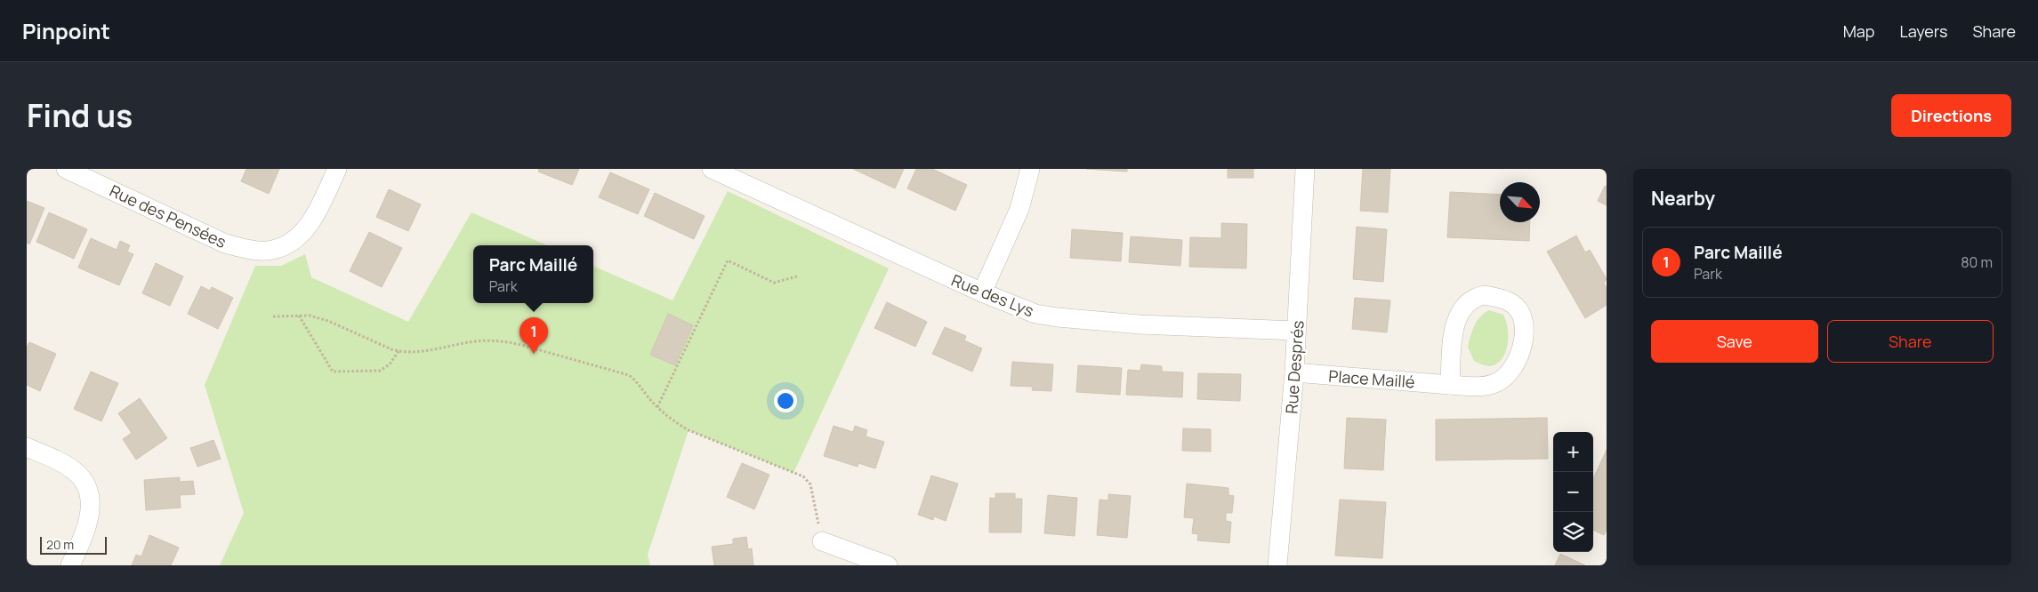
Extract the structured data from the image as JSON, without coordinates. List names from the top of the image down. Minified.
{"streets":{"street":["Rue des Pensées","Rue des Lys","Rue Després","Place Maillé"]},"crossings":[["Rue des Lys","Rue Després"],["Rue Després","Place Maillé"]],"scale_bar":"20 m","north":"bottom right","page":{"header":"Pinpoint","nav":["Map","Layers","Share"],"title":"Find us","buttons":["Directions",["Save","Share"]],"heading":"Nearby","list":[{"mark":"1","name":"Parc Maillé","note":"Park","value":"80 m"}],"popup":["Parc Maillé","Park"],"pins":"1","map_buttons":["+","−"],"scale":"20 m"}}
